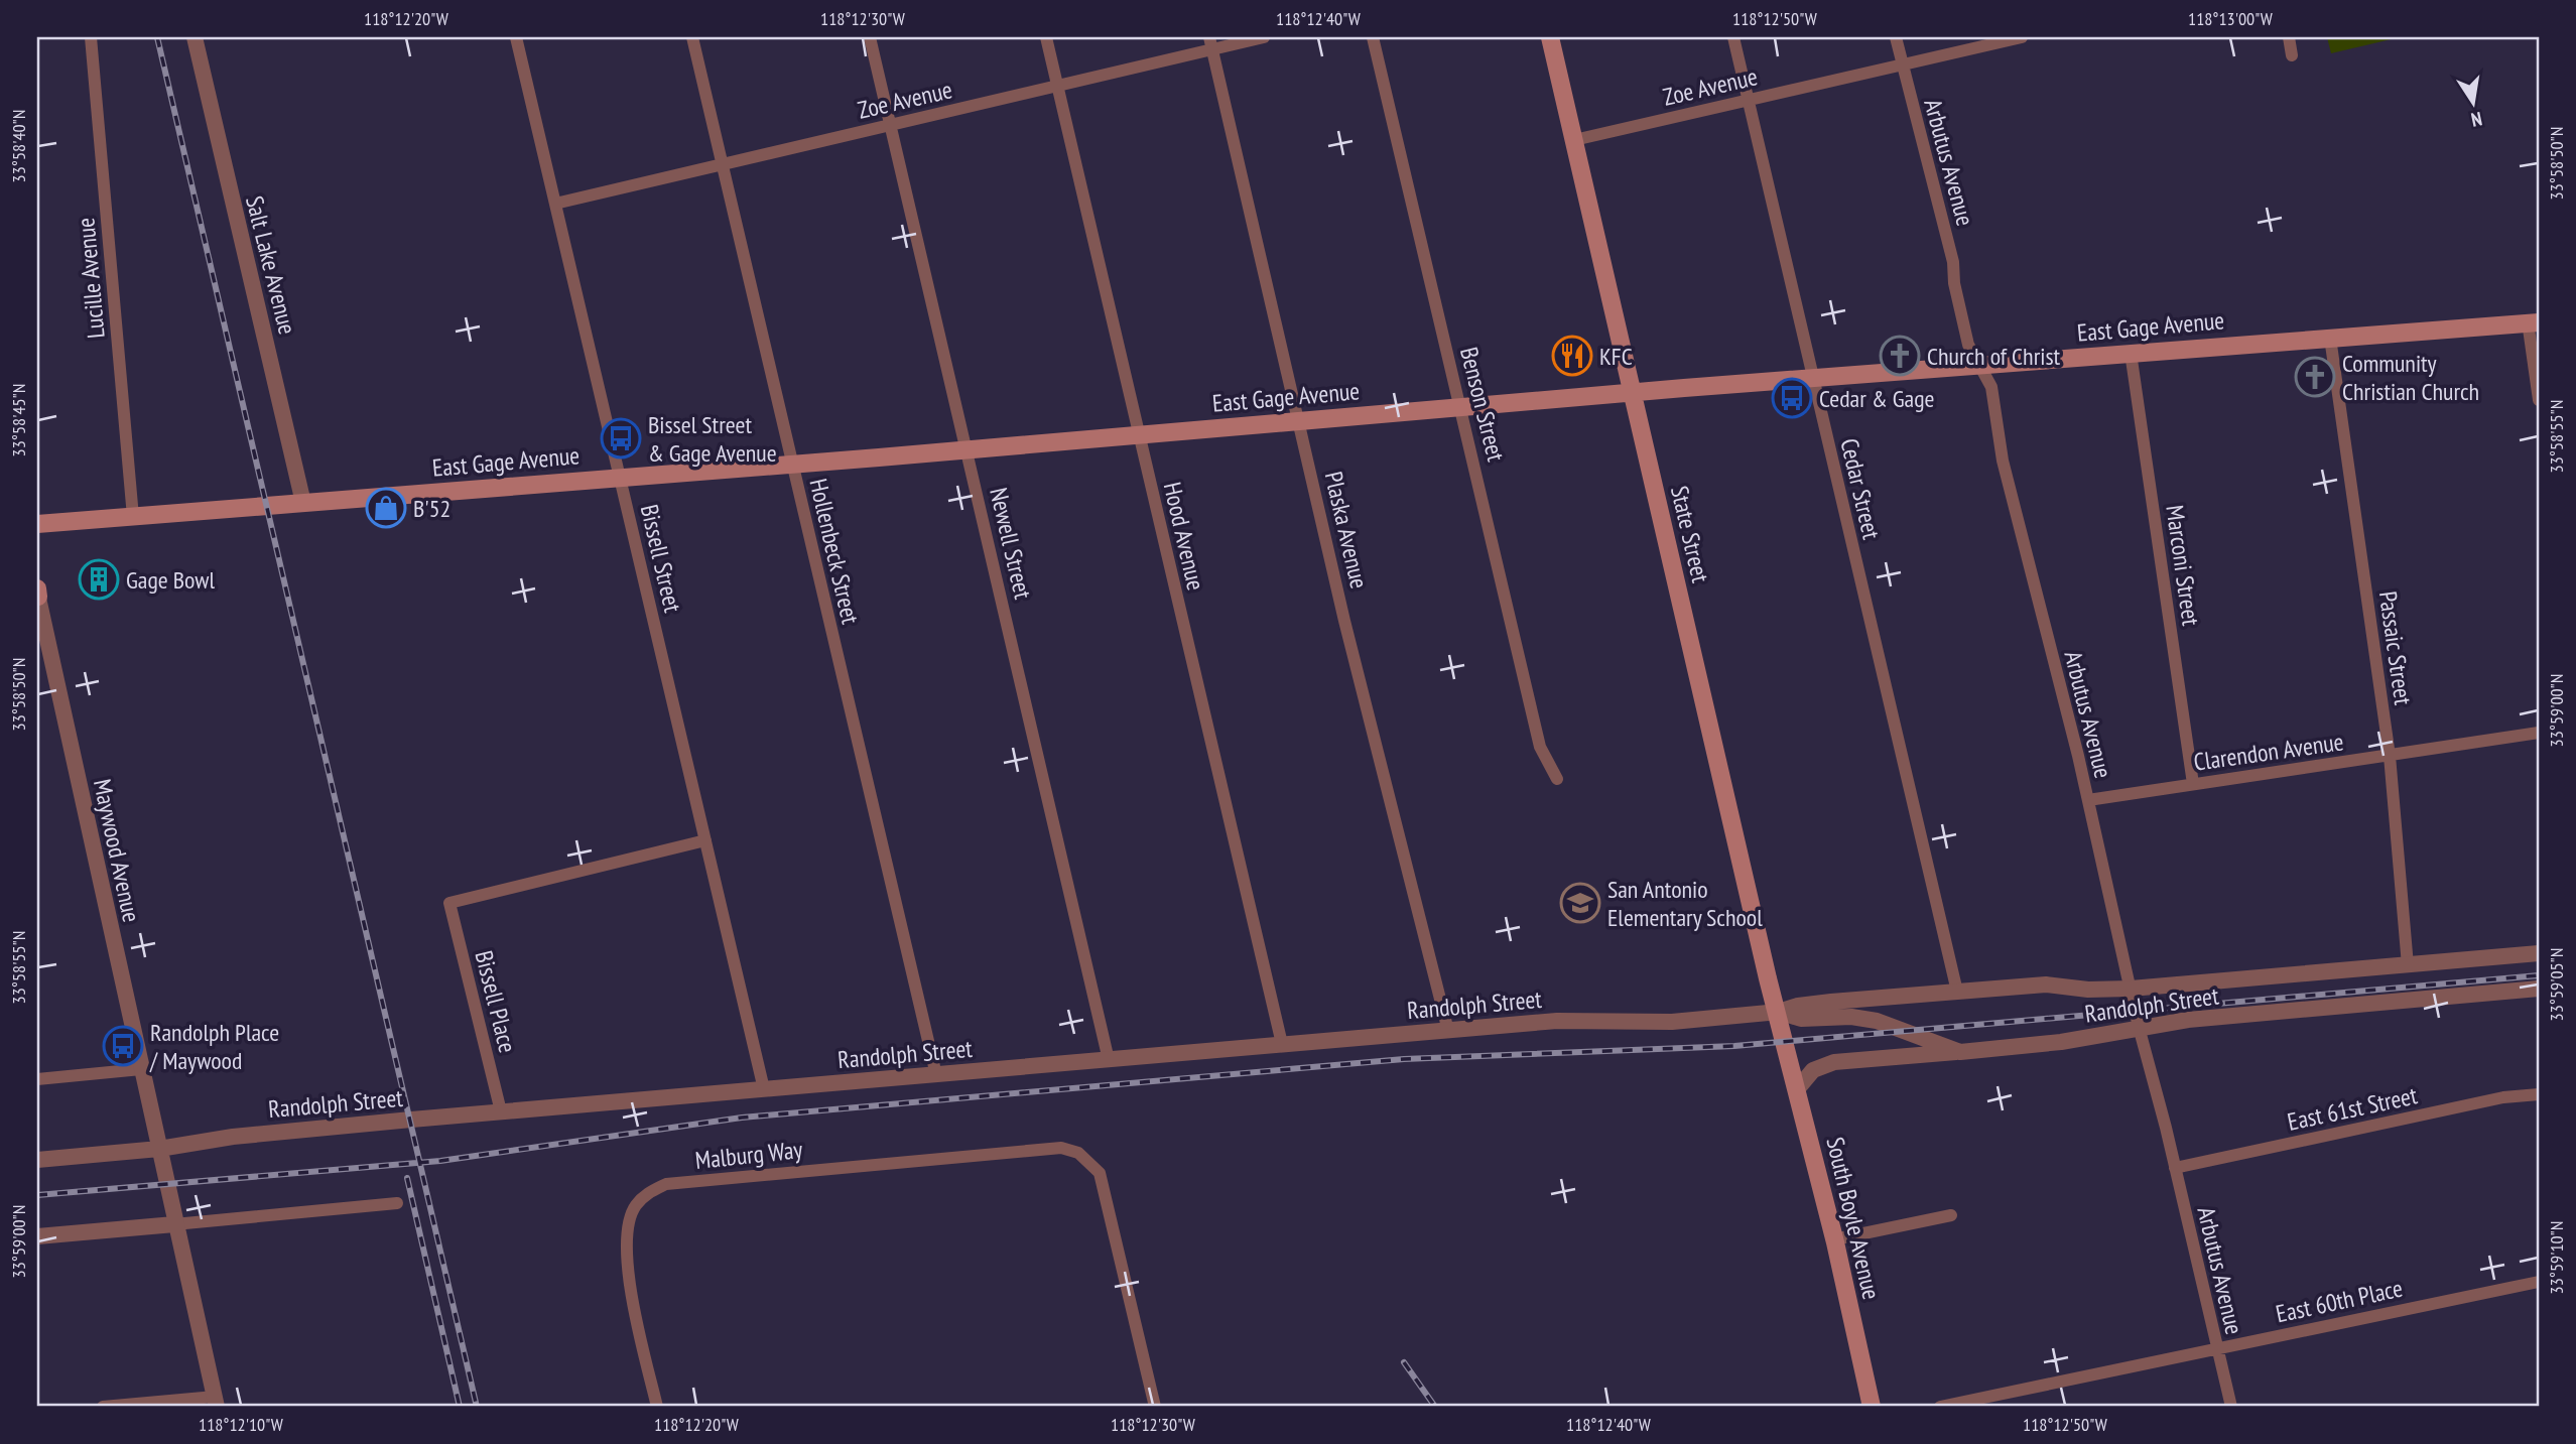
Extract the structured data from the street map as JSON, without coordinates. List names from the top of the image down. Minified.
{"streets":{"main road":["East Gage Avenue","State Street","South Boyle Avenue"],"street":["Zoe Avenue","Arbutus Avenue","Salt Lake Avenue","Lucille Avenue","Benson Street","Cedar Street","Plaska Avenue","Hood Avenue","Newell Street","Hollenbeck Street","Bissell Street","Marconi Street","Passaic Street","Clarendon Avenue","Maywood Avenue","Bissell Place","Randolph Street","East 61st Street","Malburg Way","East 60th Place"]},"crossings":[["Zoe Avenue","Arbutus Avenue"],["Zoe Avenue","Cedar Street"],["Zoe Avenue","Plaska Avenue"],["Zoe Avenue","State Street"],["Zoe Avenue","Hood Avenue"],["Zoe Avenue","Newell Street"],["Zoe Avenue","Hollenbeck Street"],["Zoe Avenue","Bissell Street"],["Arbutus Avenue","East Gage Avenue"],["Arbutus Avenue","Clarendon Avenue"],["Arbutus Avenue","Randolph Street"],["Arbutus Avenue","East 61st Street"],["Arbutus Avenue","East 60th Place"],["Salt Lake Avenue","East Gage Avenue"],["Lucille Avenue","East Gage Avenue"],["East Gage Avenue","Benson Street"],["East Gage Avenue","Cedar Street"],["East Gage Avenue","Plaska Avenue"],["East Gage Avenue","State Street"],["East Gage Avenue","Hood Avenue"],["East Gage Avenue","Newell Street"],["East Gage Avenue","Hollenbeck Street"],["East Gage Avenue","Bissell Street"],["East Gage Avenue","Marconi Street"],["East Gage Avenue","Passaic Street"],["Cedar Street","Randolph Street"],["Plaska Avenue","Randolph Street"],["State Street","Randolph Street"],["State Street","South Boyle Avenue"],["Hood Avenue","Randolph Street"],["Newell Street","Randolph Street"],["Hollenbeck Street","Randolph Street"],["Bissell Street","Bissell Place"],["Bissell Street","Randolph Street"],["Marconi Street","Clarendon Avenue"],["Passaic Street","Clarendon Avenue"],["Passaic Street","Randolph Street"],["Maywood Avenue","Randolph Street"],["Bissell Place","Randolph Street"]],"places":{"restaurant":["KFC"],"church":["Church of Christ","Community Christian Church"],"bus stop":["Cedar & Gage","Bissel Street & Gage Avenue","Randolph Place / Maywood"],"shop":["B'52"],"building":["Gage Bowl"],"school or university":["San Antonio Elementary School"]},"north":"bottom","coordinates":["118°12'20\"W","118°12'30\"W","118°12'40\"W","118°12'50\"W","118°13'00\"W","33°58'40\"N","33°58'50\"N","33°58'45\"N","33°58'55\"N","33°59'00\"N","33°59'05\"N","33°59'10\"N","118°12'10\"W"]}
